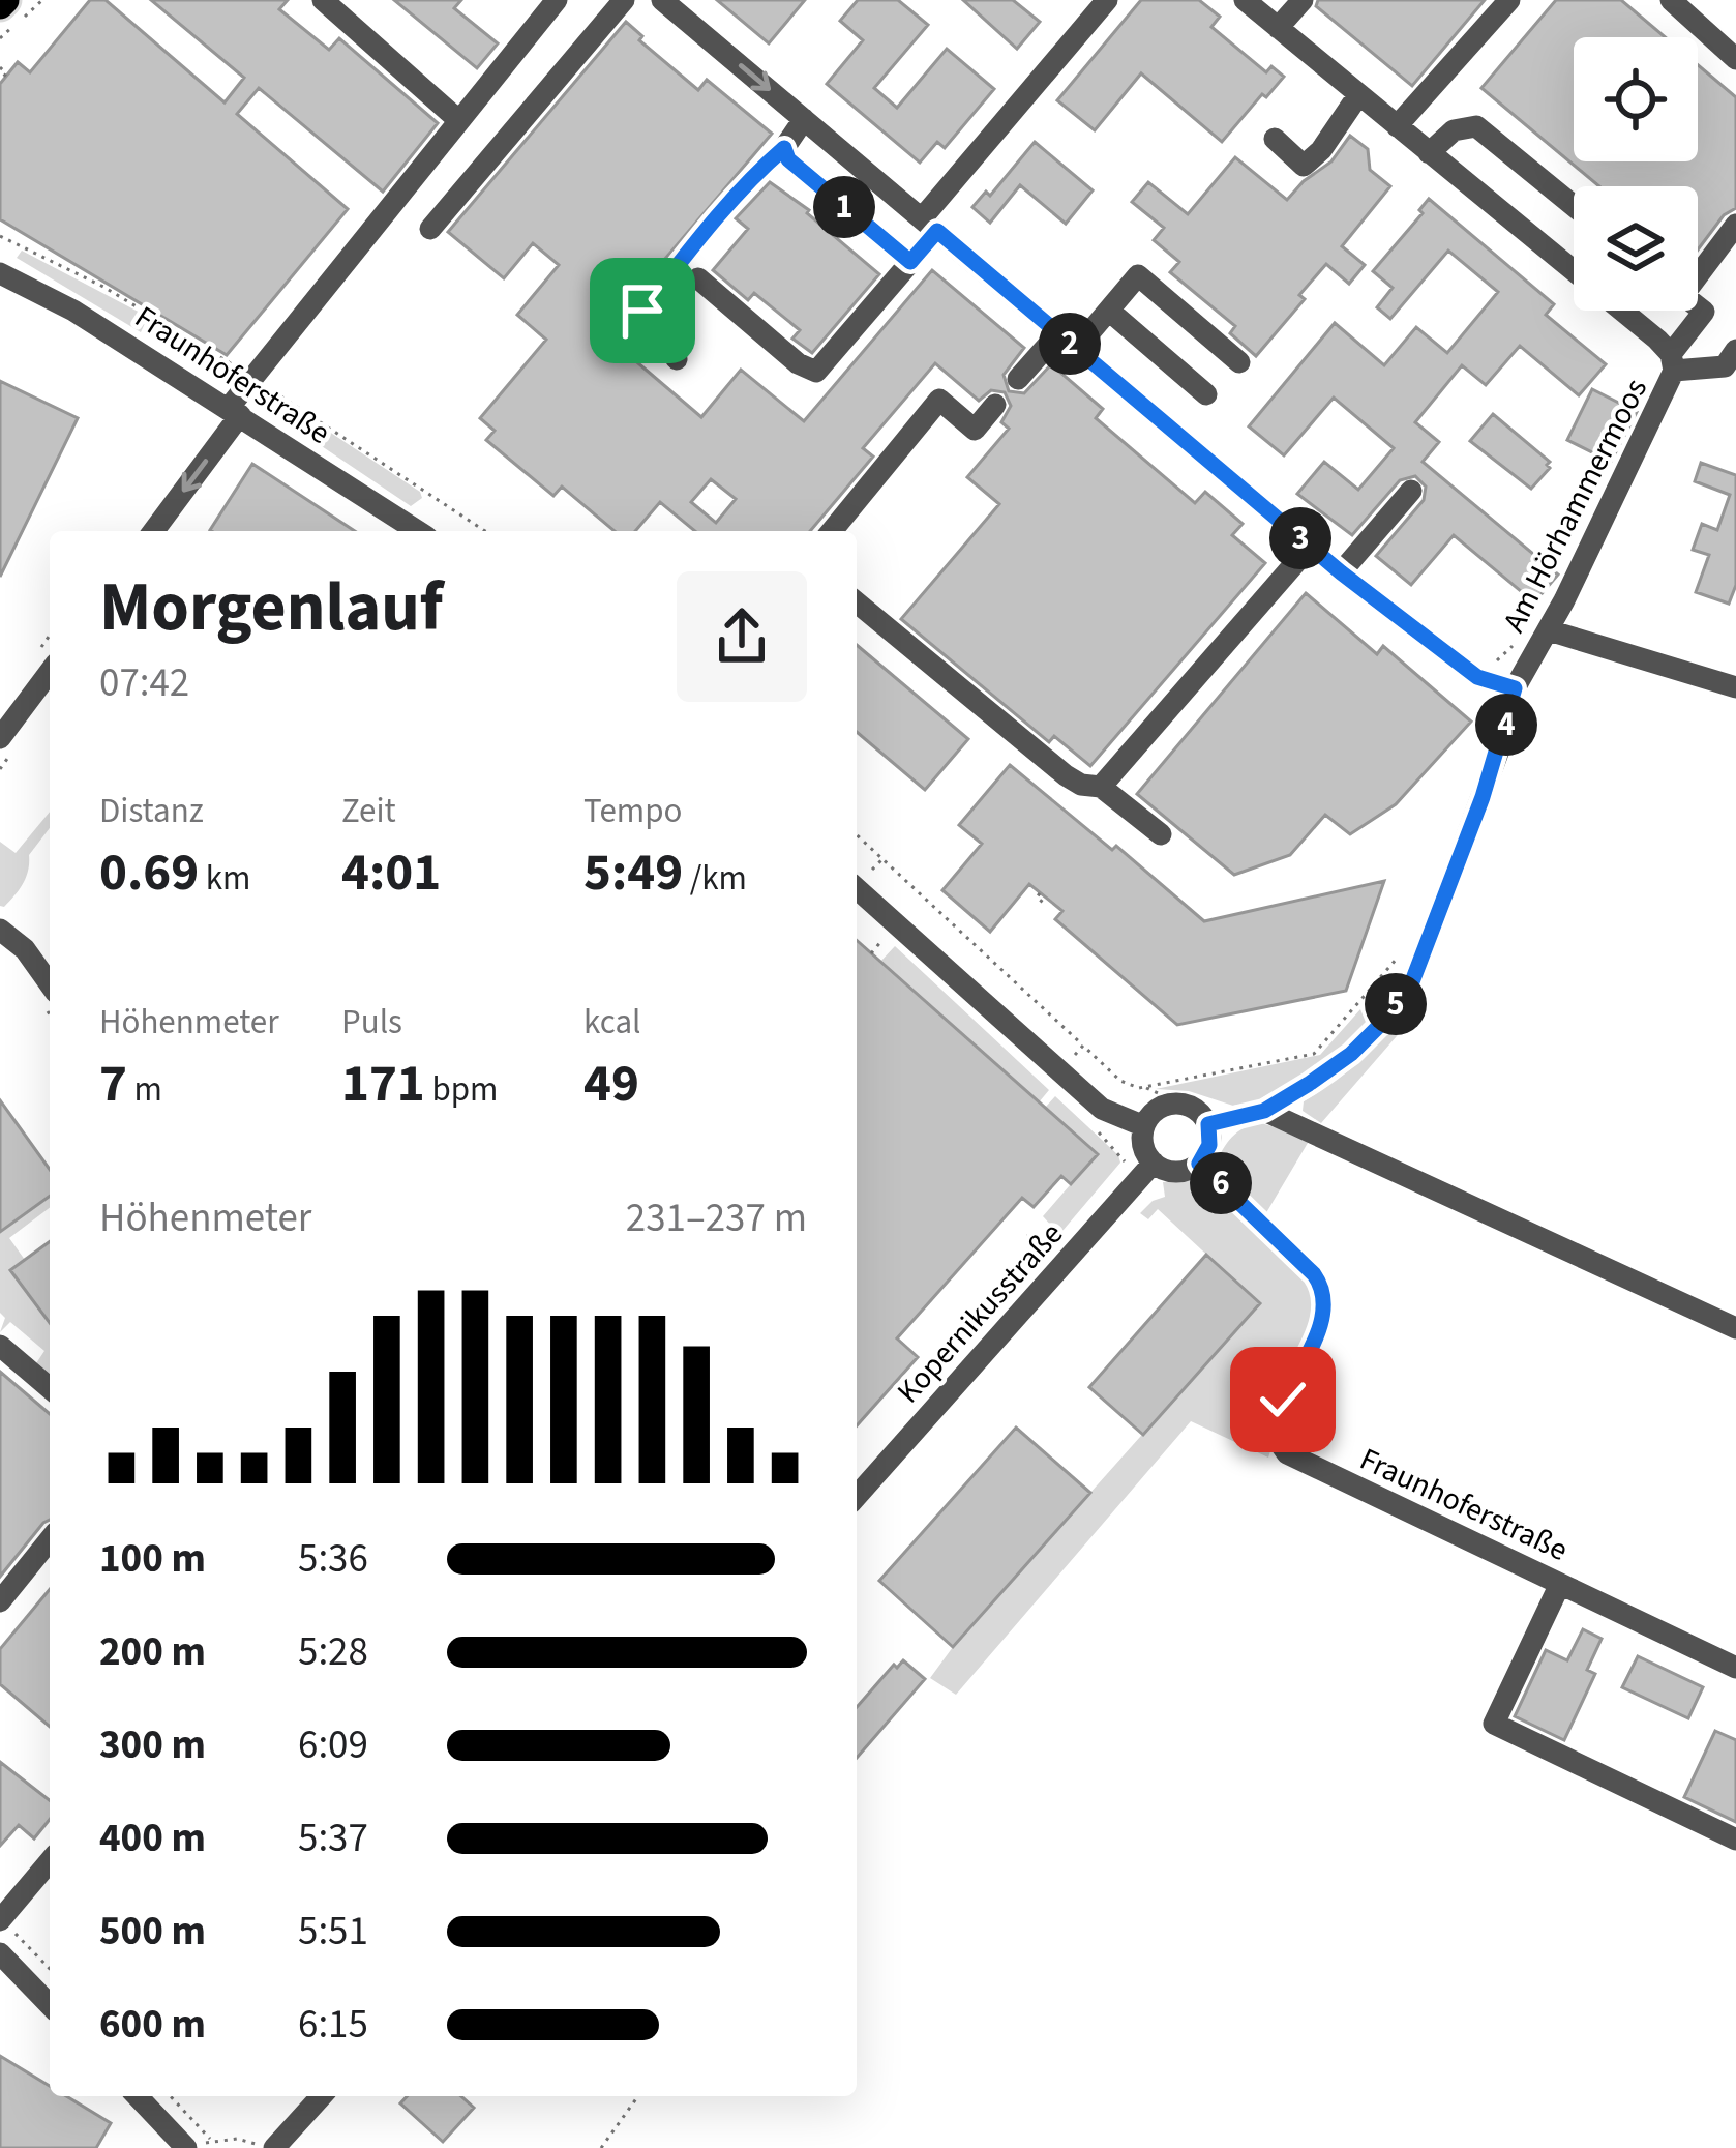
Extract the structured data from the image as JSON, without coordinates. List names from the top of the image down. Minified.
{"streets":{"street":["Fraunhoferstraße","Am Hörhammermoos","Kopernikusstraße"]},"crossings":[["Fraunhoferstraße","Am Hörhammermoos"],["Fraunhoferstraße","Kopernikusstraße"],["Am Hörhammermoos","Kopernikusstraße"]],"page":{"pins":["1","2","3","4","5","6"],"heading":["Morgenlauf","07:42"],"stats":[["Distanz","0.69 km"],["Zeit","4:01"],["Tempo","5:49 /km"],["Höhenmeter","7 m"],["Puls","171 bpm"],["kcal","49"]],"chart":["Höhenmeter","231–237 m"],"list":[{"name":"100 m","note":"5:36"},{"name":"200 m","note":"5:28"},{"name":"300 m","note":"6:09"},{"name":"400 m","note":"5:37"},{"name":"500 m","note":"5:51"},{"name":"600 m","note":"6:15"}]}}
